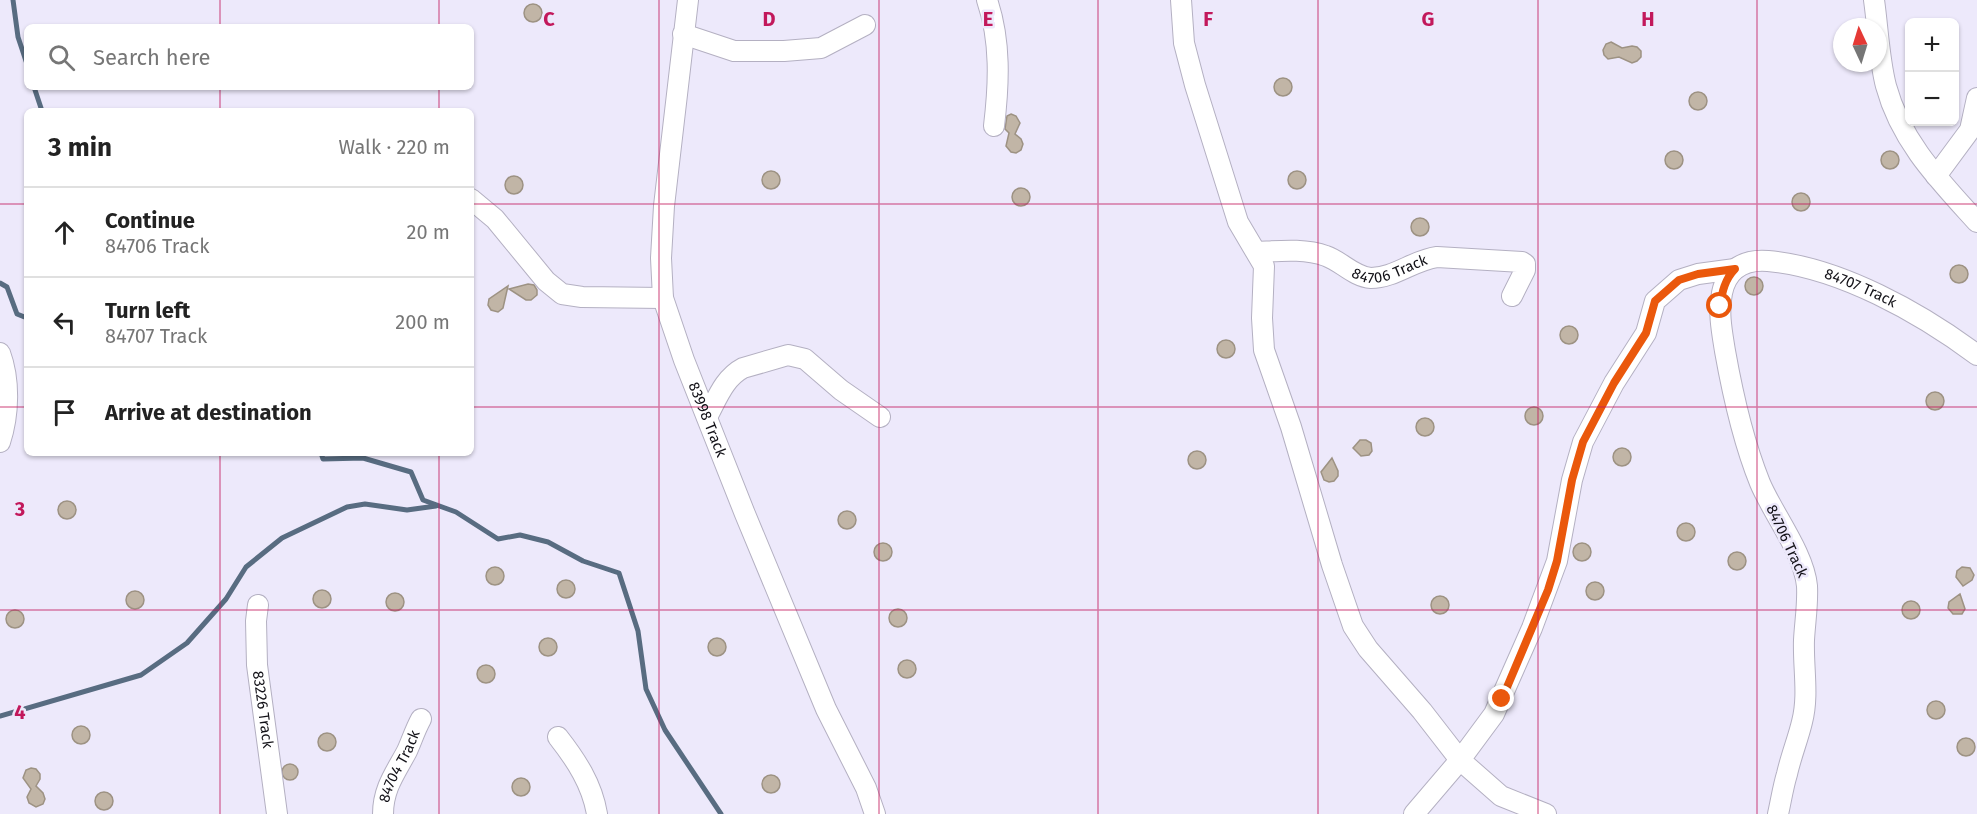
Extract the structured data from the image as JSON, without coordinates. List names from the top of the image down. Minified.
{"streets":{"street":["84706 Track","84707 Track","83998 Track","83226 Track","84704 Track"]},"crossings":[["84706 Track","84707 Track"]],"north":"top","page":{"map_buttons":["+","−"],"search":"Search here","heading":["3 min","Walk · 220 m"],"list":[["Continue","84706 Track","20 m"],["Turn left","84707 Track","200 m"],"Arrive at destination"]},"grid":{"columns":["C","D","E","F","G","H"],"rows":["3","4"]}}
